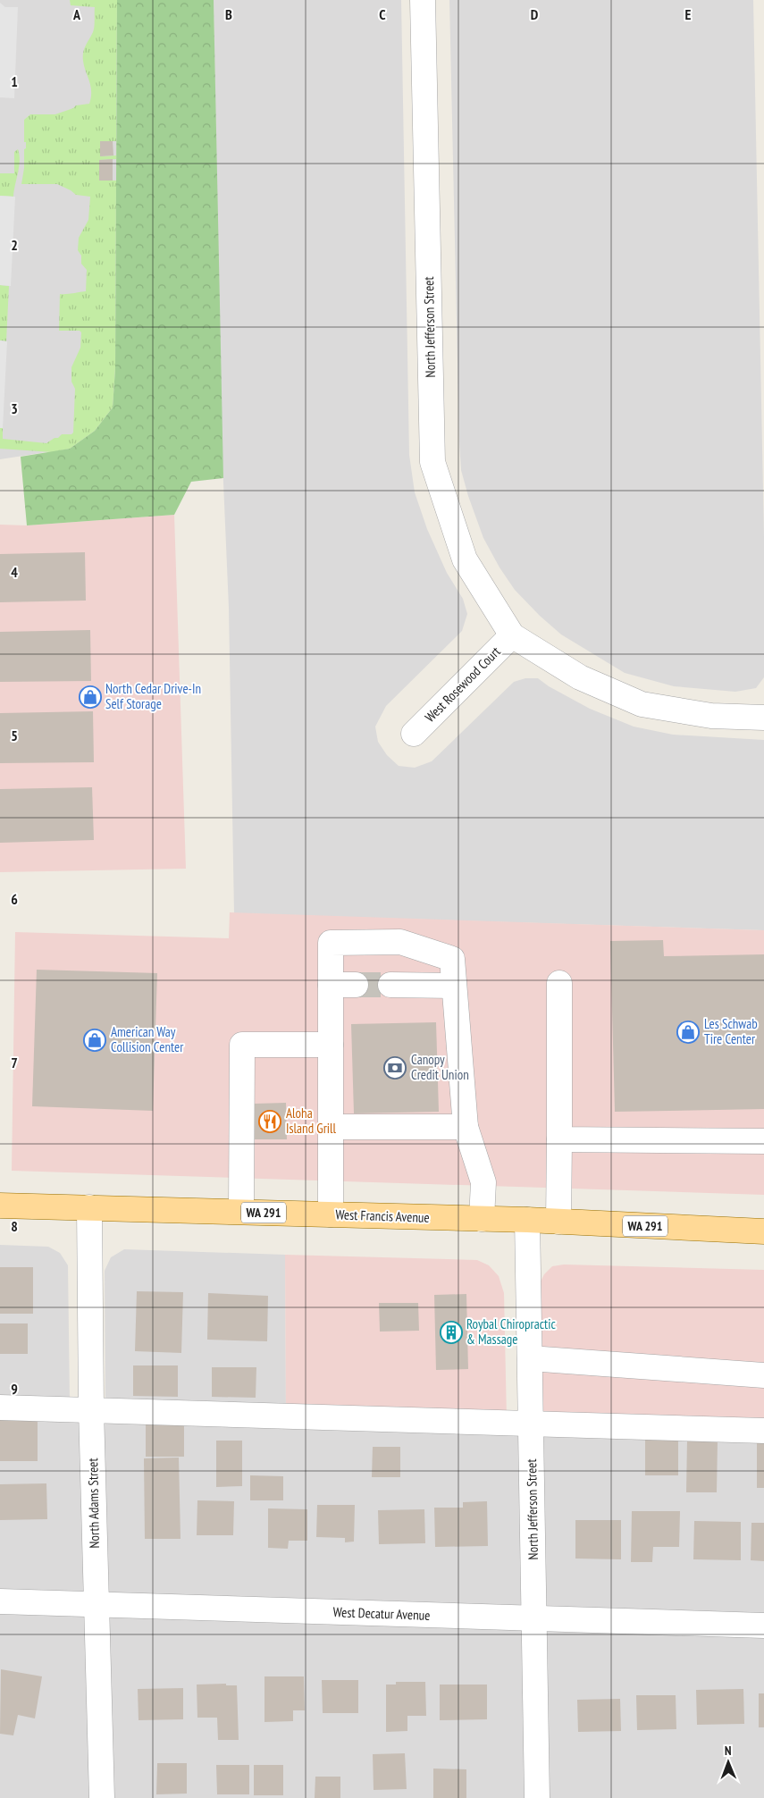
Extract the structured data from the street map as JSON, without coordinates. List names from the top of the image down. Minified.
{"streets":{"main road":["WA 291","West Francis Avenue"],"street":["North Jefferson Street","West Rosewood Court","North Adams Street","West Decatur Avenue"]},"crossings":[["North Jefferson Street","West Rosewood Court"],["North Jefferson Street","West Francis Avenue"],["North Jefferson Street","West Decatur Avenue"],["West Francis Avenue","North Adams Street"],["North Adams Street","West Decatur Avenue"]],"places":{"shop":["North Cedar Drive-In Self Storage","Les Schwab Tire Center","American Way Collision Center"],"bank":["Canopy Credit Union"],"restaurant":["Aloha Island Grill"],"building":["Roybal Chiropractic & Massage"]},"north":"top","grid":{"columns":["A","B","C","D","E"],"rows":["1","2","3","4","5","6","7","8","9"]}}
